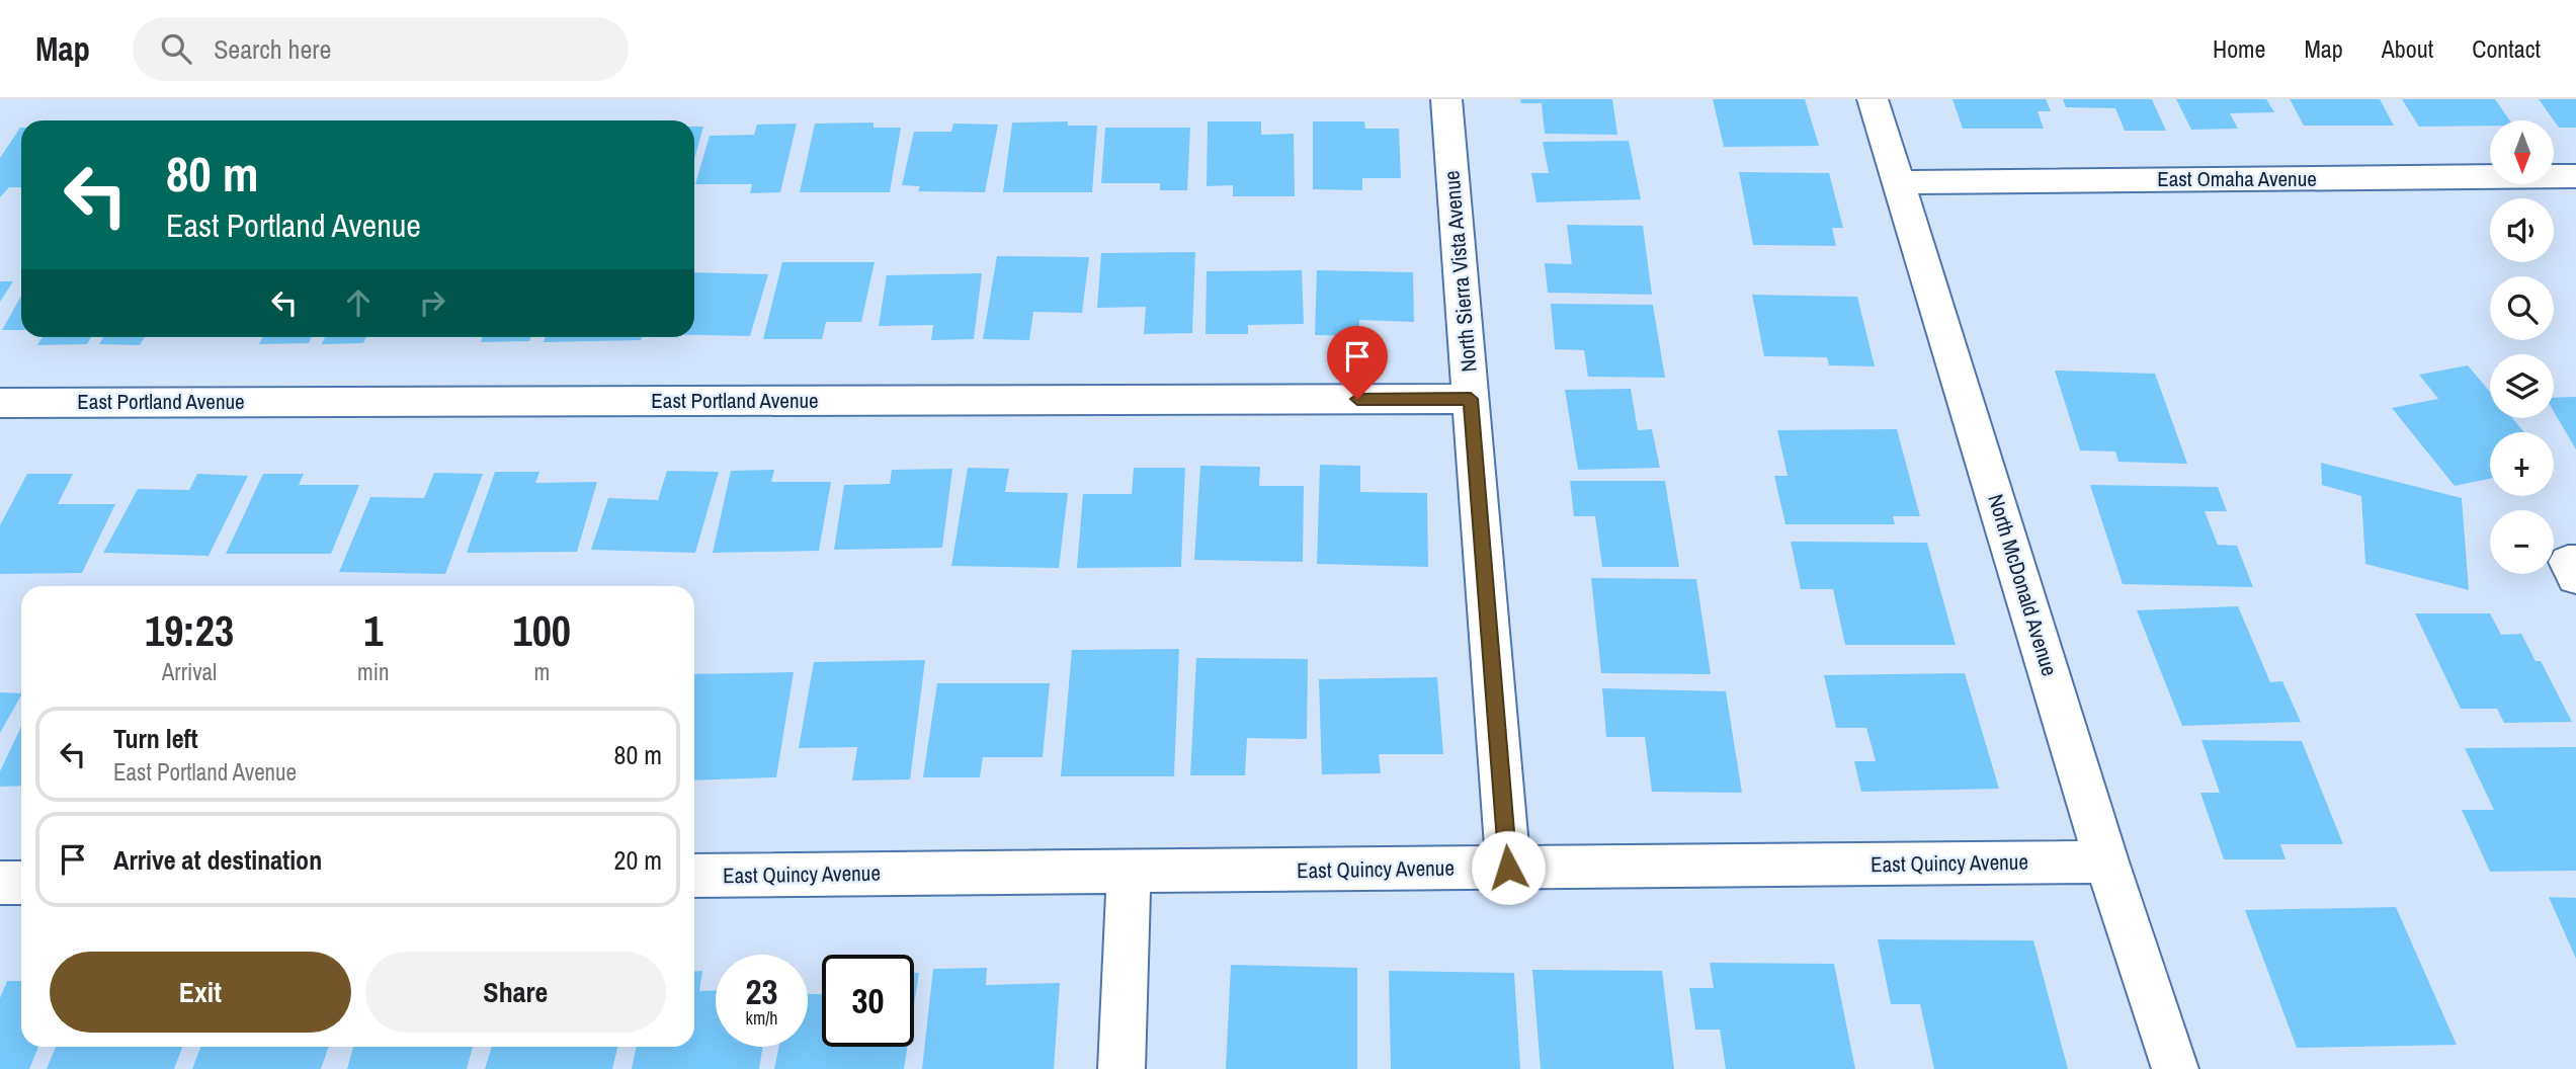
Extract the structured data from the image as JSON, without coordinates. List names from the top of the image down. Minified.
{"streets":{"street":["East Omaha Avenue","North Sierra Vista Avenue","East Portland Avenue","North McDonald Avenue","East Quincy Avenue"]},"crossings":[["East Omaha Avenue","North McDonald Avenue"],["North Sierra Vista Avenue","East Portland Avenue"],["North Sierra Vista Avenue","East Quincy Avenue"],["North McDonald Avenue","East Quincy Avenue"]],"north":"bottom","page":{"header":"Map","search":"Search here","nav":["Home","Map","About","Contact"],"map_buttons":["+","−"],"turn":["80 m","East Portland Avenue"],"eta":["19:23","Arrival","1","min","100","m"],"list":[{"name":"Turn left","note":"East Portland Avenue","value":"80 m"},{"name":"Arrive at destination","value":"20 m"}],"buttons":["Exit","Share"],"speed":"23 km/h","limit":"30"}}
